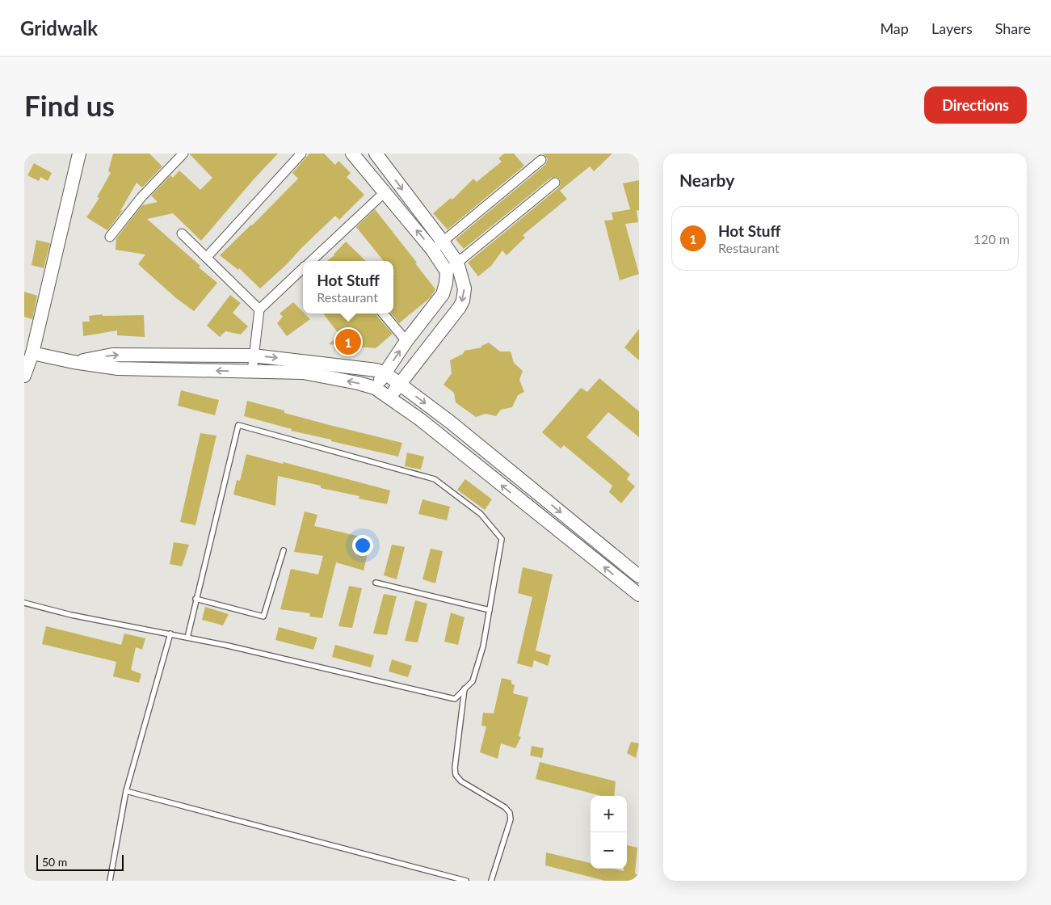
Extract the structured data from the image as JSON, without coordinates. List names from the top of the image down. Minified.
{"scale_bar":"50 m","page":{"header":"Gridwalk","nav":["Map","Layers","Share"],"buttons":"Directions","title":"Find us","heading":"Nearby","list":[{"mark":"1","name":"Hot Stuff","note":"Restaurant","value":"120 m"}],"popup":["Hot Stuff","Restaurant"],"pins":"1","map_buttons":["+","−"],"scale":"50 m"}}
